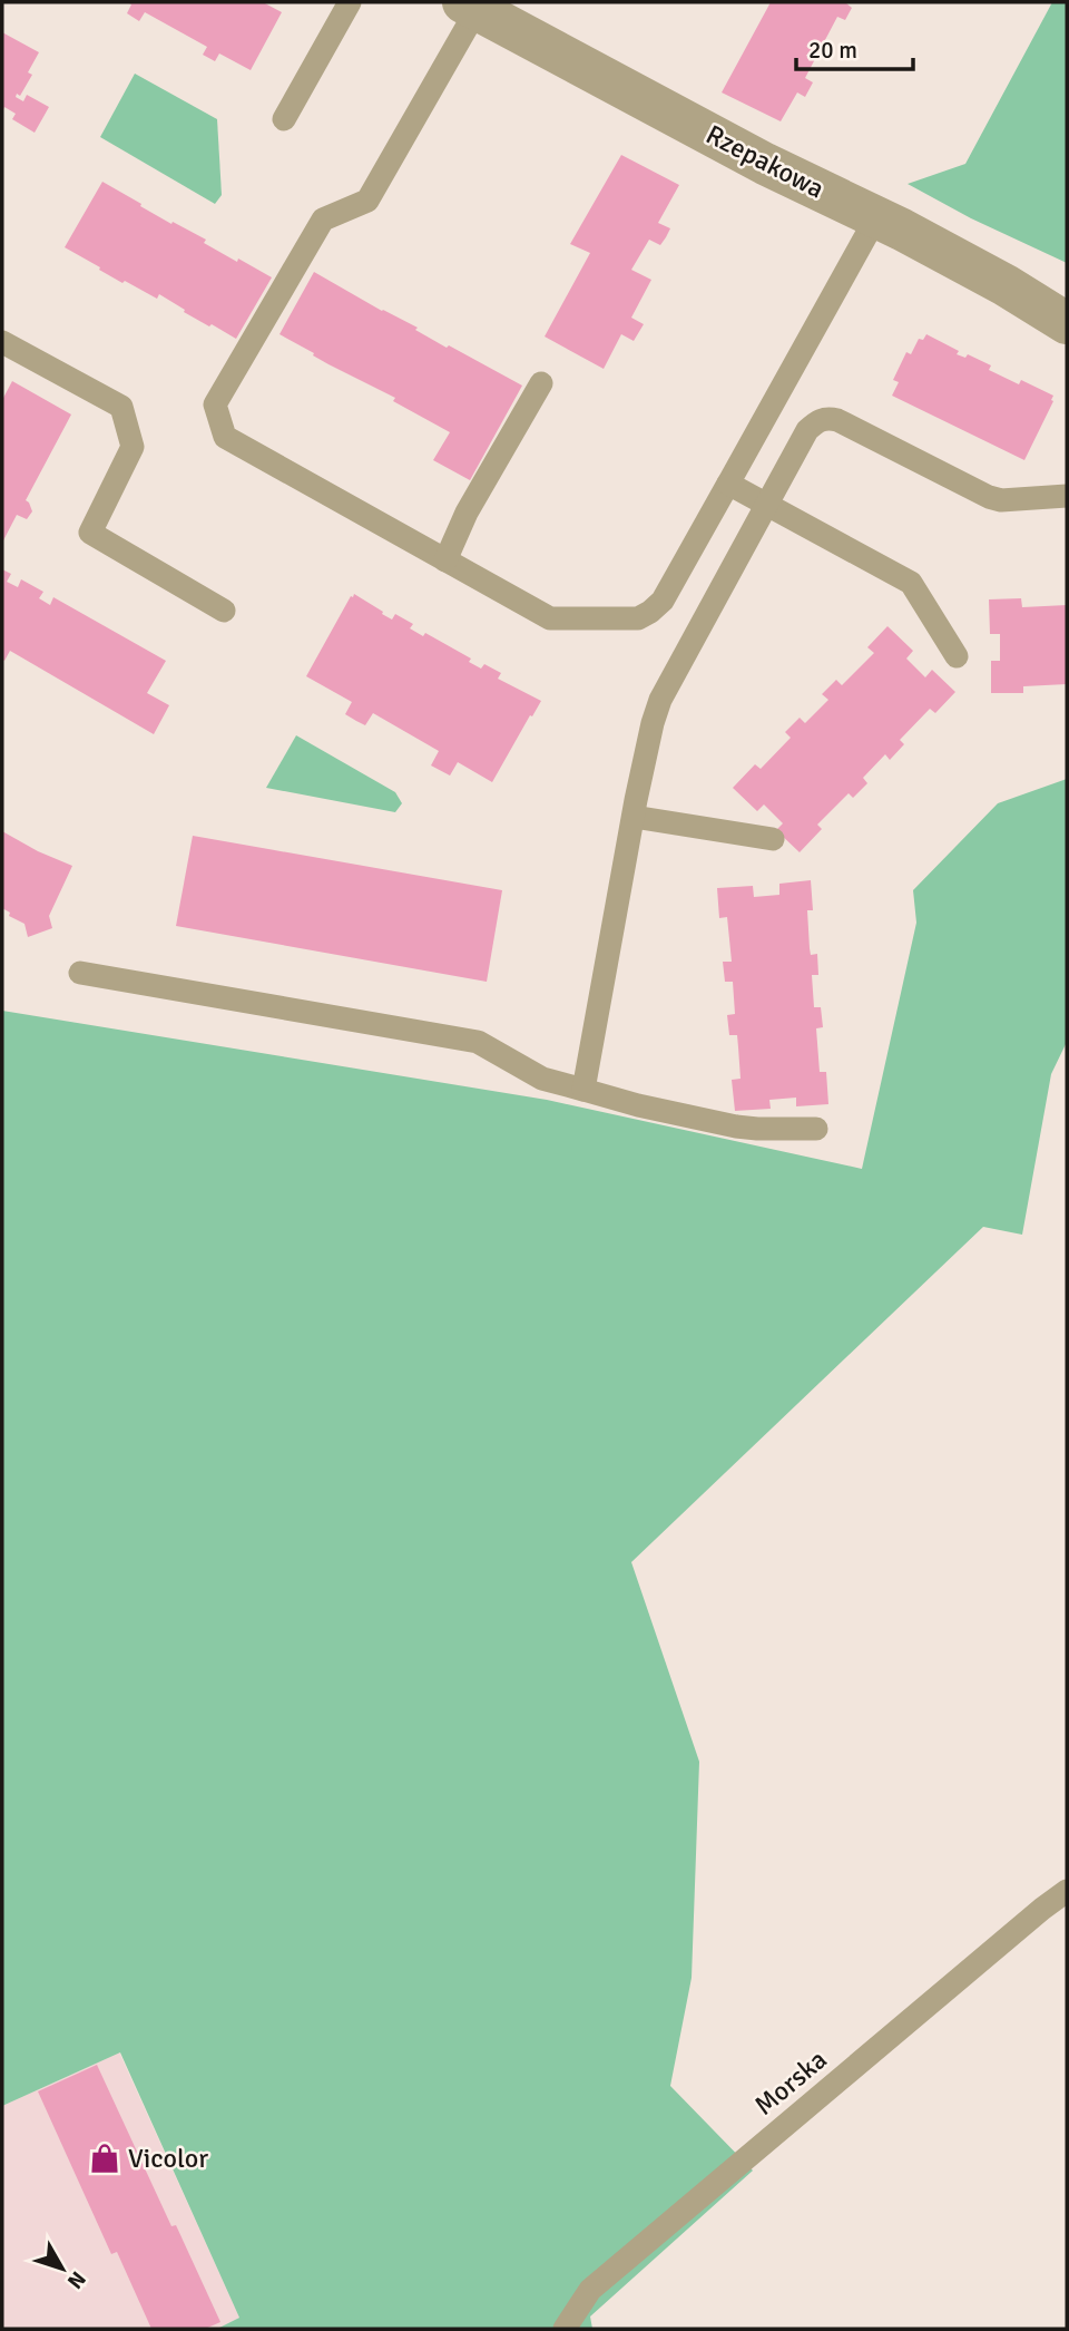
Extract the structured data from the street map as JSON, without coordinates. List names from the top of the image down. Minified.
{"streets":{"street":["Rzepakowa"],"lane":["Morska"]},"places":{"shop":["Vicolor"]},"scale_bar":"20 m","north":"bottom right"}
